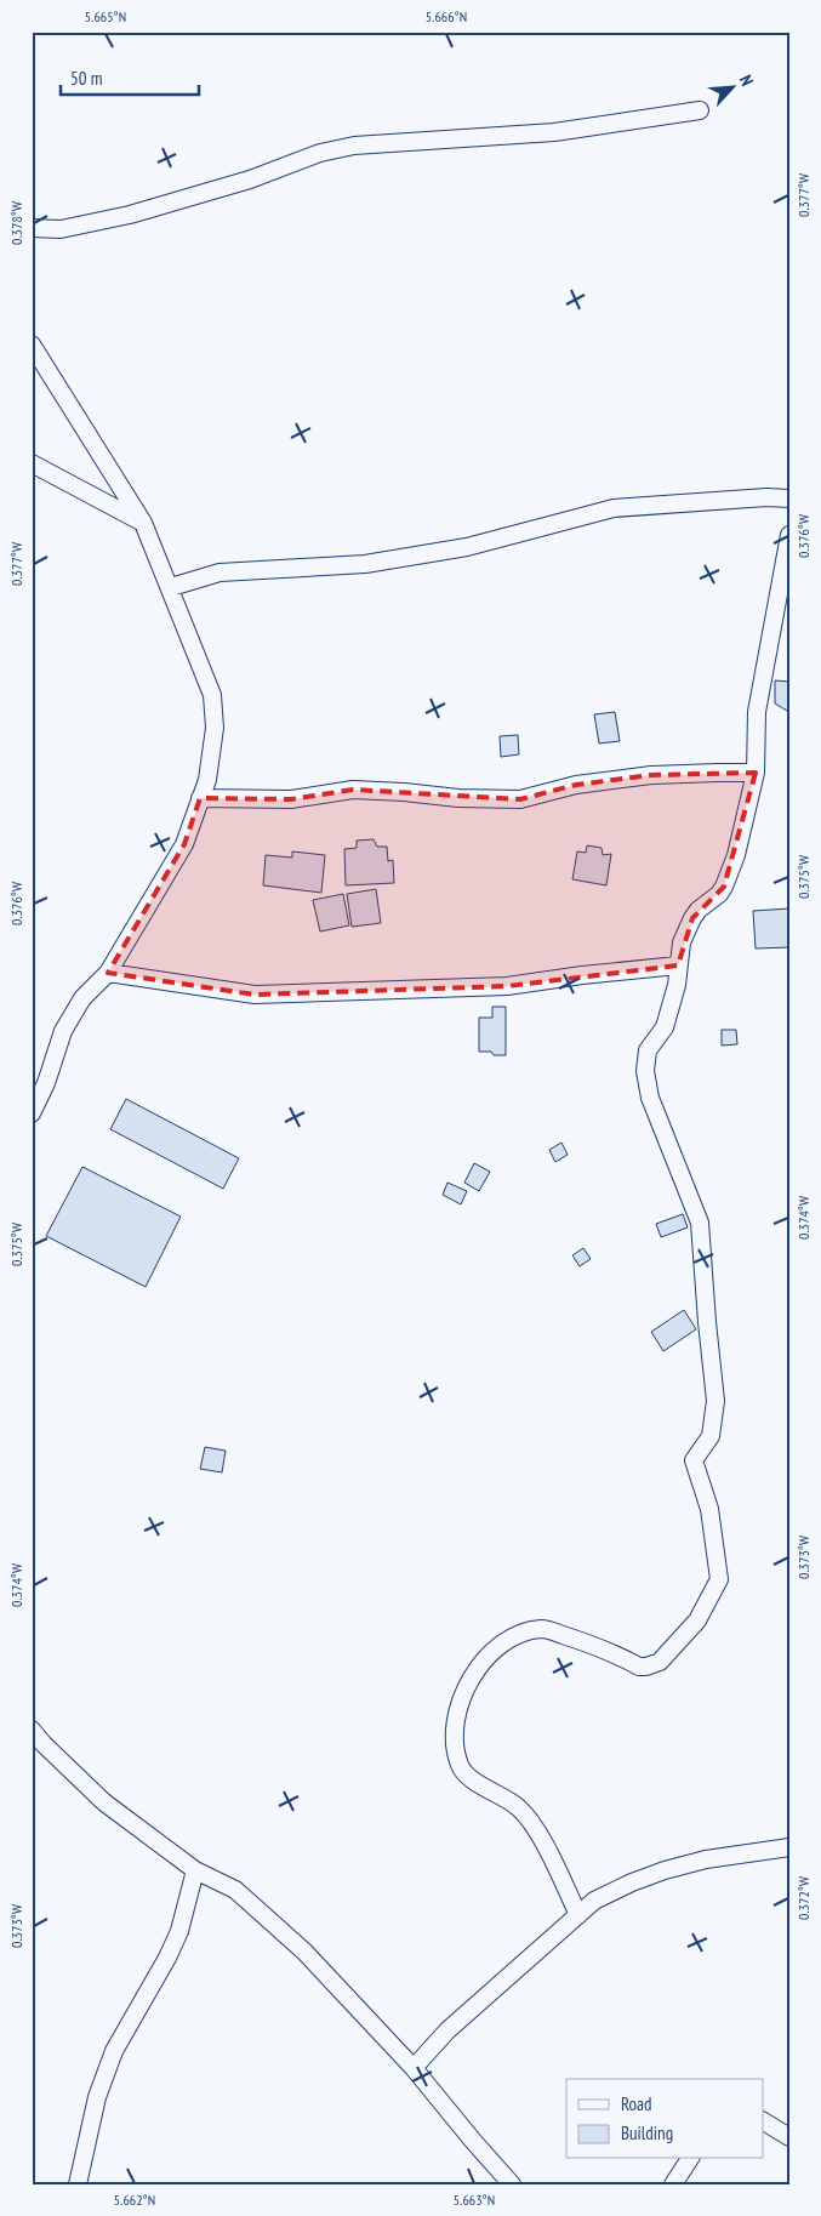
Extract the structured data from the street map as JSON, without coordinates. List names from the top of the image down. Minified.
{"legend":["Road","Building"],"scale_bar":"50 m","north":"top right","coordinates":["5.665°N","5.666°N","0.377°W","0.378°W","0.376°W","0.375°W","0.374°W","0.373°W","0.372°W","5.662°N","5.663°N"]}
